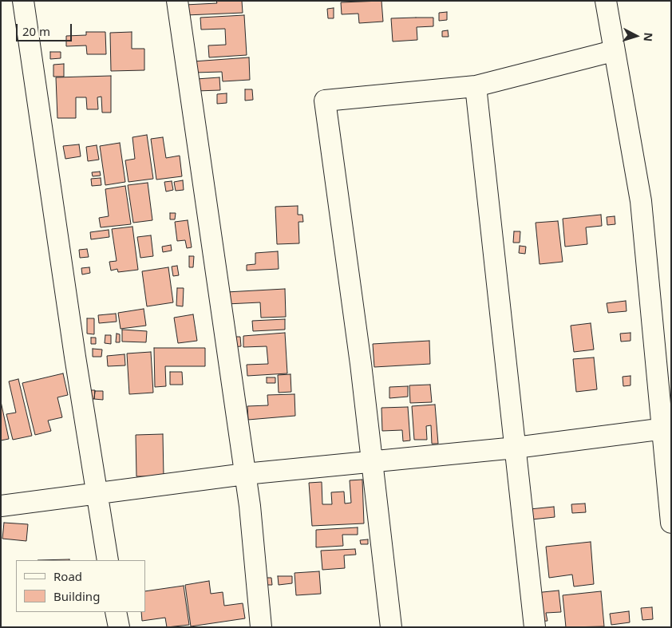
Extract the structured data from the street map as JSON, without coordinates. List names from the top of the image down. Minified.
{"legend":["Road","Building"],"scale_bar":"20 m","north":"right"}
